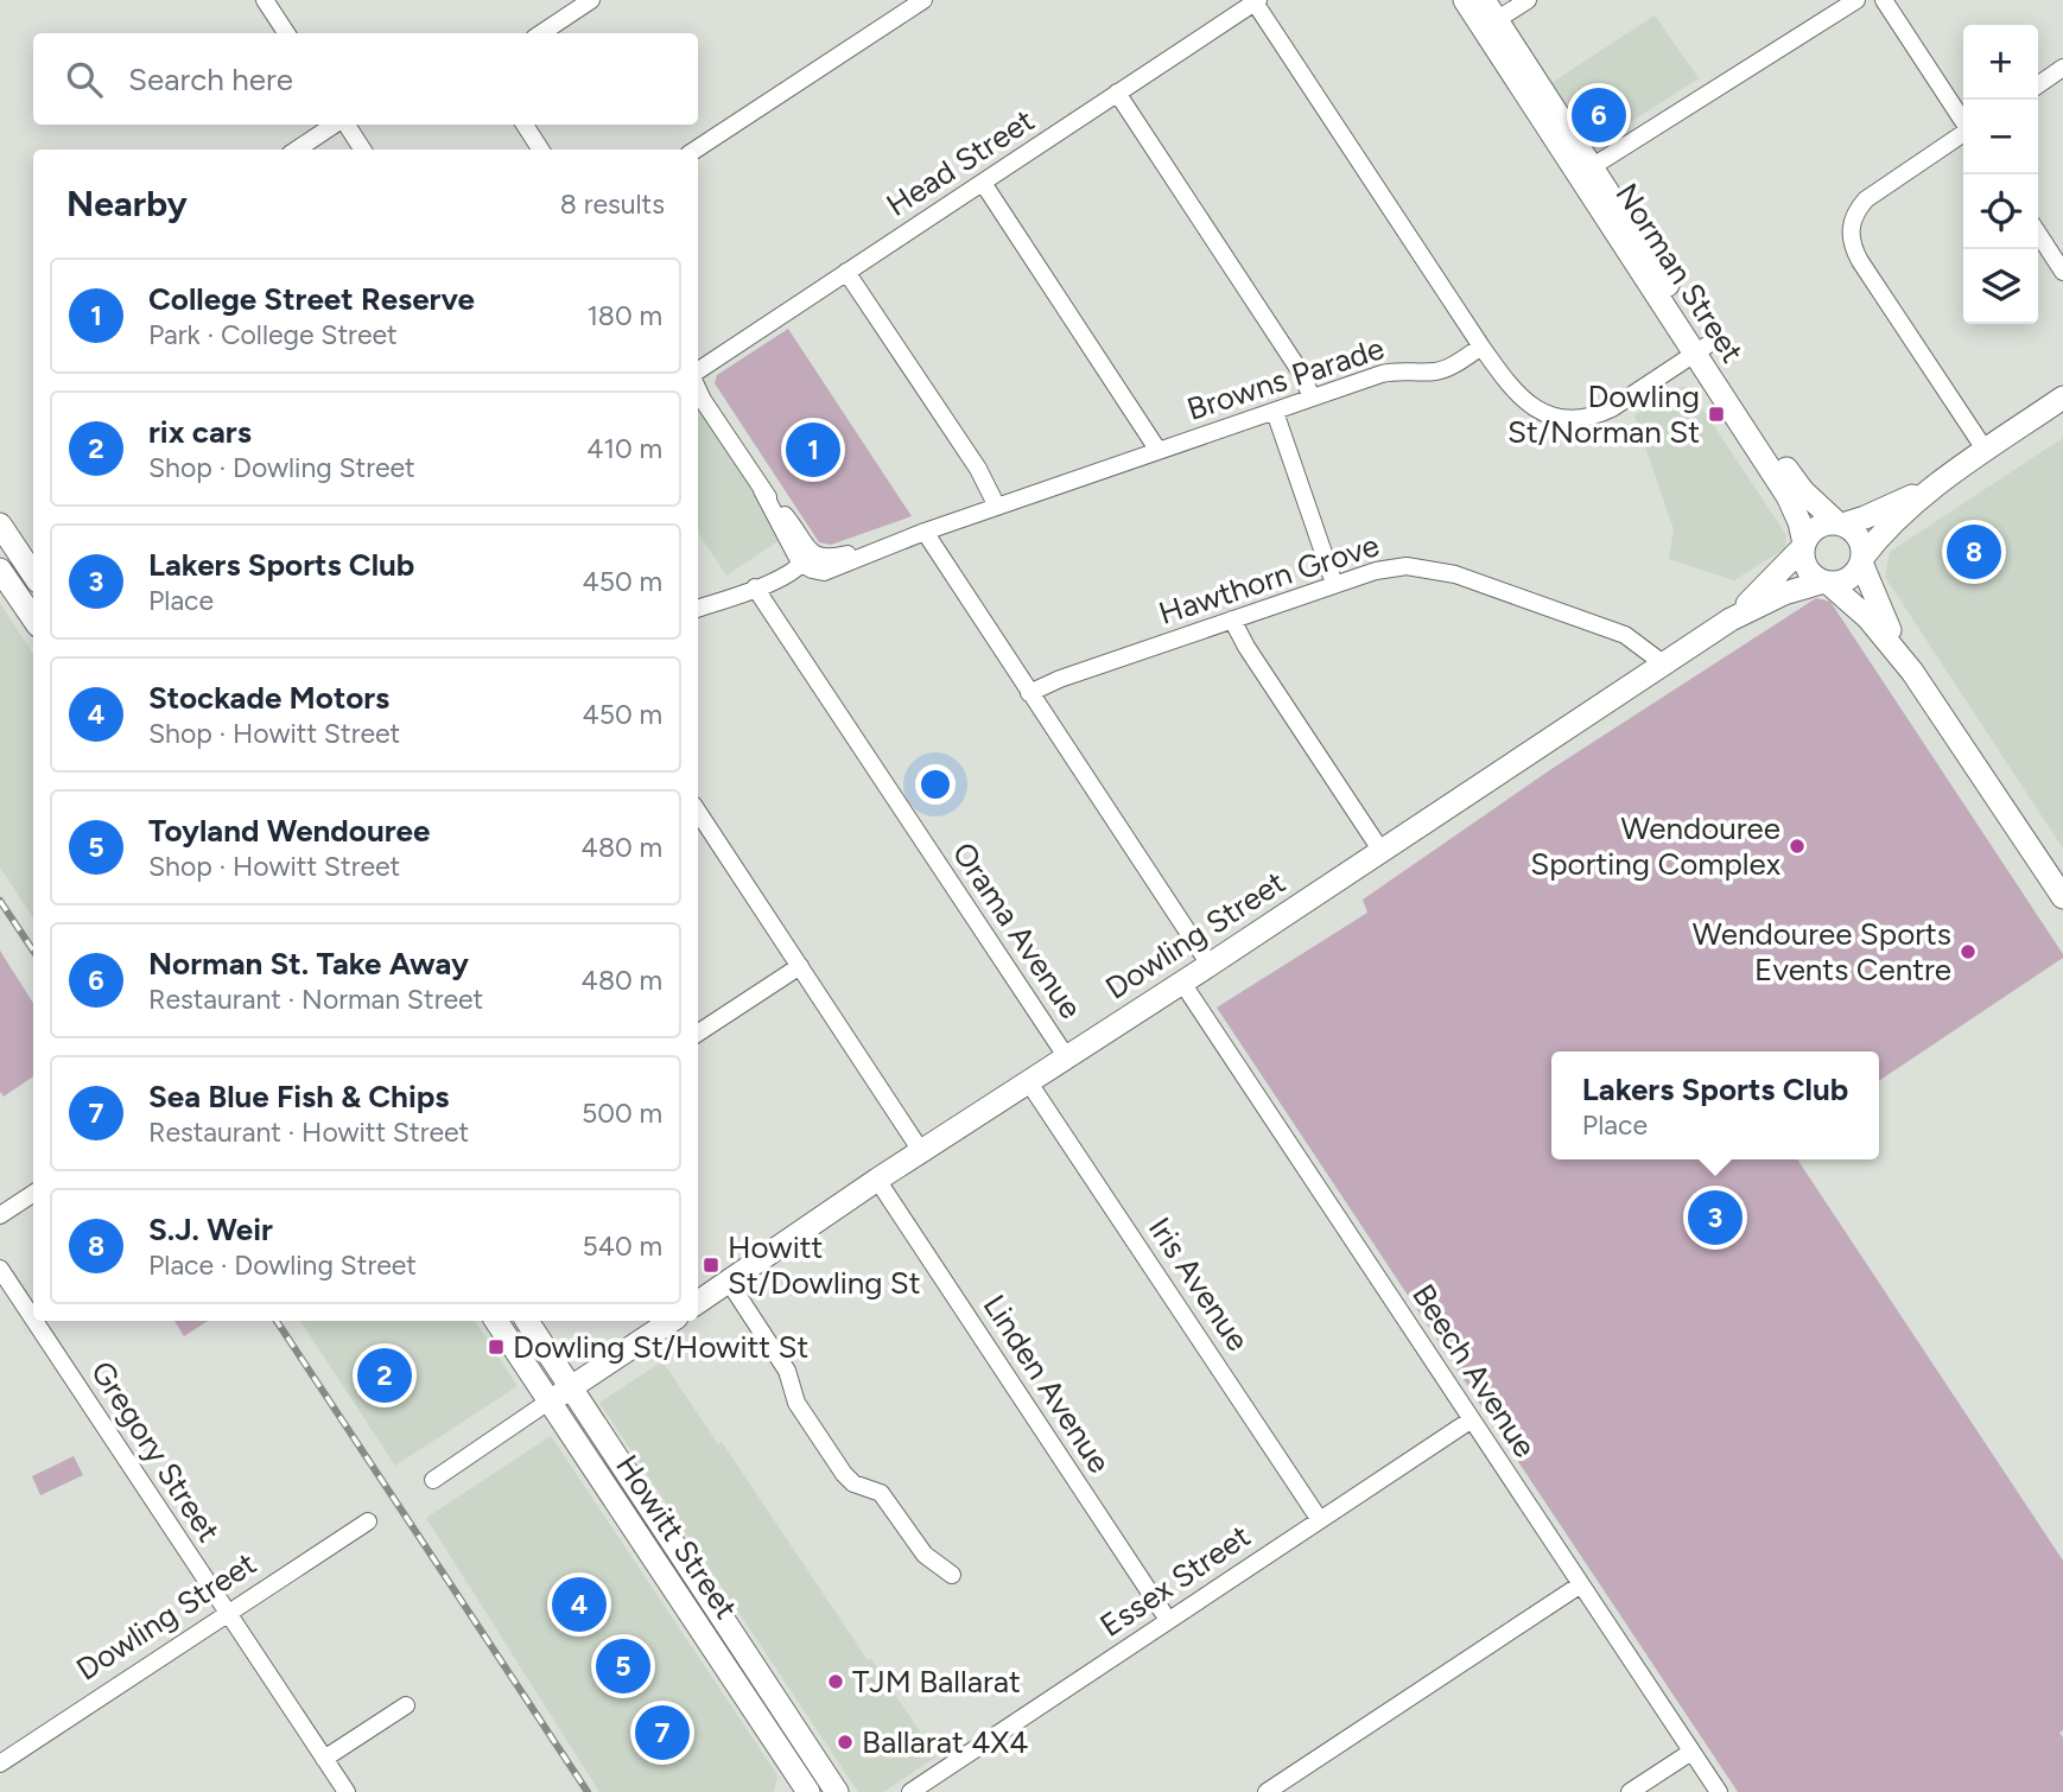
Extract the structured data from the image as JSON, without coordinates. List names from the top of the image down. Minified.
{"streets":{"main road":["Norman Street","Dowling Street","Howitt Street"],"street":["Head Street","Browns Parade","Hawthorn Grove","Orama Avenue","Iris Avenue","Beech Avenue","Linden Avenue","Gregory Street","Essex Street"]},"crossings":[["Norman Street","Dowling Street"],["Hawthorn Grove","Dowling Street"],["Orama Avenue","Dowling Street"],["Dowling Street","Iris Avenue"],["Dowling Street","Beech Avenue"],["Dowling Street","Linden Avenue"],["Dowling Street","Gregory Street"],["Iris Avenue","Essex Street"],["Beech Avenue","Essex Street"],["Linden Avenue","Essex Street"]],"places":{"transit":["Dowling St/Norman St","Howitt St/Dowling St","Dowling St/Howitt St"],"other":["Wendouree Sporting Complex","Wendouree Sports Events Centre","TJM Ballarat","Ballarat 4X4"]},"page":{"map_buttons":["+","−"],"search":"Search here","pins":["6","1","8","3","2","4","5","7"],"heading":["Nearby","8 results"],"list":[{"mark":"1","name":"College Street Reserve","note":"Park · College Street","value":"180 m"},{"mark":"2","name":"rix cars","note":"Shop · Dowling Street","value":"410 m"},{"mark":"3","name":"Lakers Sports Club","note":"Place","value":"450 m"},{"mark":"4","name":"Stockade Motors","note":"Shop · Howitt Street","value":"450 m"},{"mark":"5","name":"Toyland Wendouree","note":"Shop · Howitt Street","value":"480 m"},{"mark":"6","name":"Norman St. Take Away","note":"Restaurant · Norman Street","value":"480 m"},{"mark":"7","name":"Sea Blue Fish & Chips","note":"Restaurant · Howitt Street","value":"500 m"},{"mark":"8","name":"S.J. Weir","note":"Place · Dowling Street","value":"540 m"}],"popup":["Lakers Sports Club","Place"]}}
